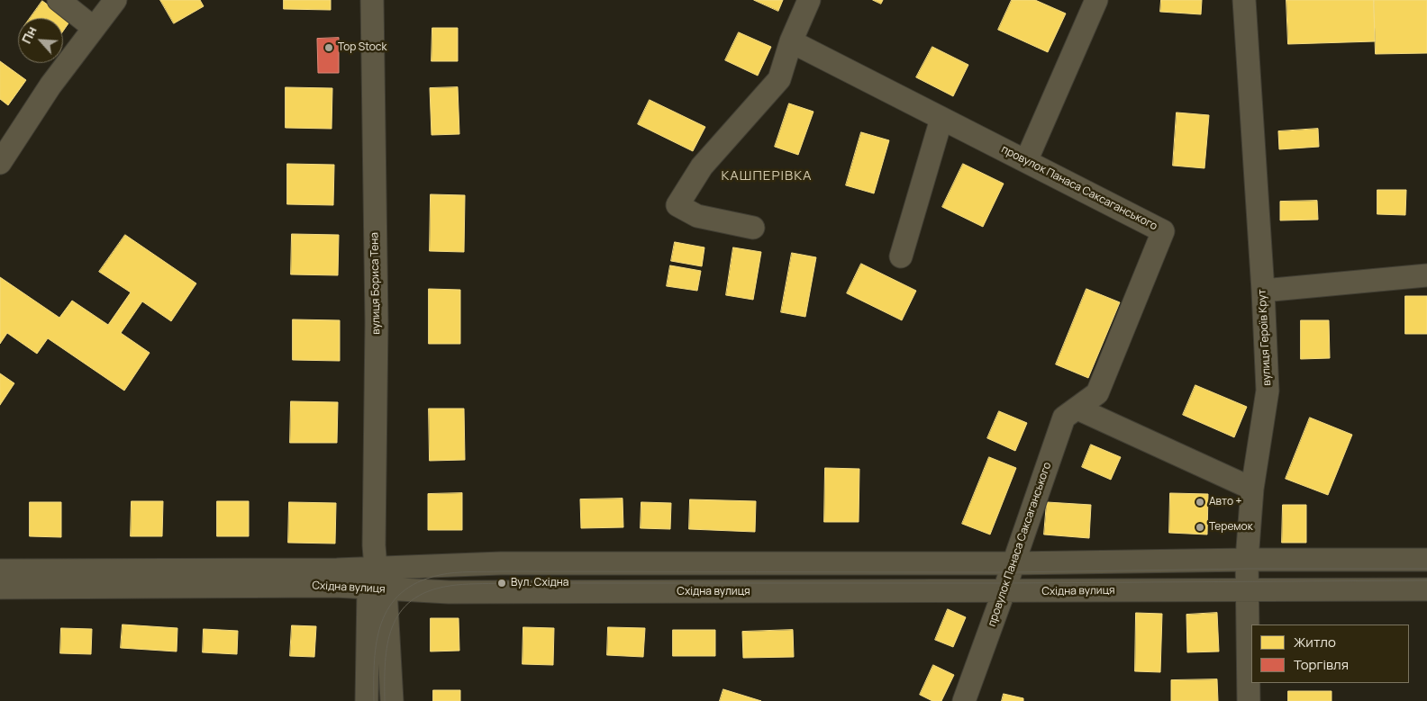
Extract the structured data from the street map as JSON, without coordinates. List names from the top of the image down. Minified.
{"streets":{"street":["провулок Панаса Саксаганського","вулиця Бориса Тена","вулиця Героїв Крут","Східна вулиця"]},"crossings":[["провулок Панаса Саксаганського","Східна вулиця"],["вулиця Бориса Тена","Східна вулиця"],["вулиця Героїв Крут","Східна вулиця"]],"districts":["КАШПЕРІВКА"],"places":["Top Stock","Авто +","Теремок","Вул. Східна"],"legend":["Житло","Торгівля"],"north":"top left"}
